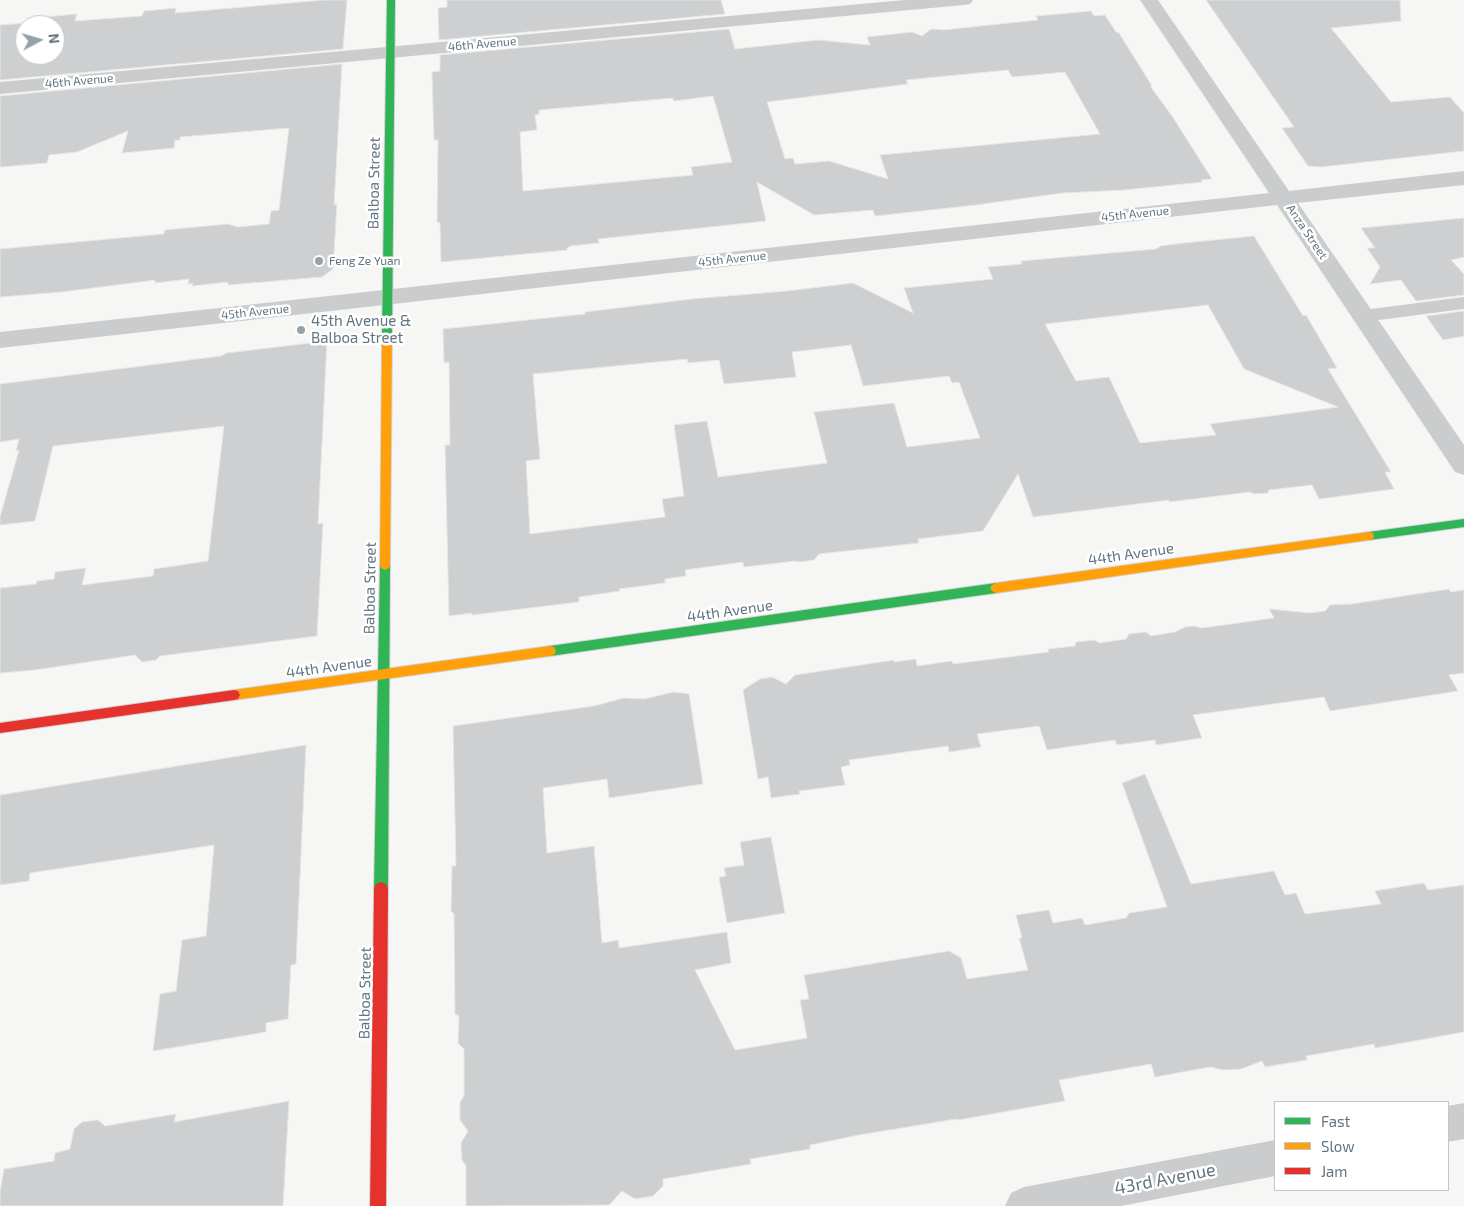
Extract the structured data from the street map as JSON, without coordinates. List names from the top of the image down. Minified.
{"streets":{"street":["46th Avenue","Balboa Street","45th Avenue","Anza Street","44th Avenue","43rd Avenue"]},"crossings":[["46th Avenue","Balboa Street"],["Balboa Street","45th Avenue"],["Balboa Street","44th Avenue"],["45th Avenue","Anza Street"]],"places":["Feng Ze Yuan","45th Avenue & Balboa Street"],"legend":["Fast","Slow","Jam"],"north":"right"}
